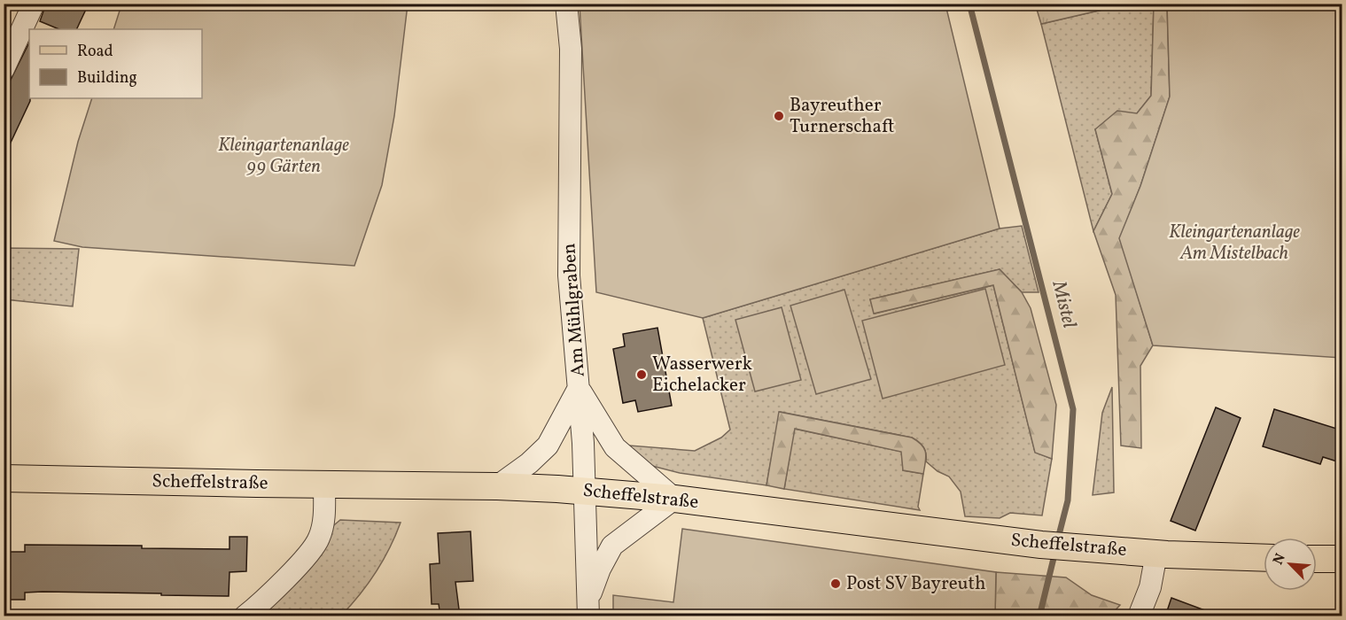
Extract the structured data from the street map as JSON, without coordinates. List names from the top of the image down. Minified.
{"streets":{"main road":["Scheffelstraße"],"street":["Am Mühlgraben"]},"crossings":[["Am Mühlgraben","Scheffelstraße"]],"water":["Mistel"],"parks":["Kleingartenanlage 99 Gärten","Kleingartenanlage Am Mistelbach"],"places":["Bayreuther Turnerschaft","Wasserwerk Eichelacker","Post SV Bayreuth"],"legend":["Road","Building"],"north":"top left"}
